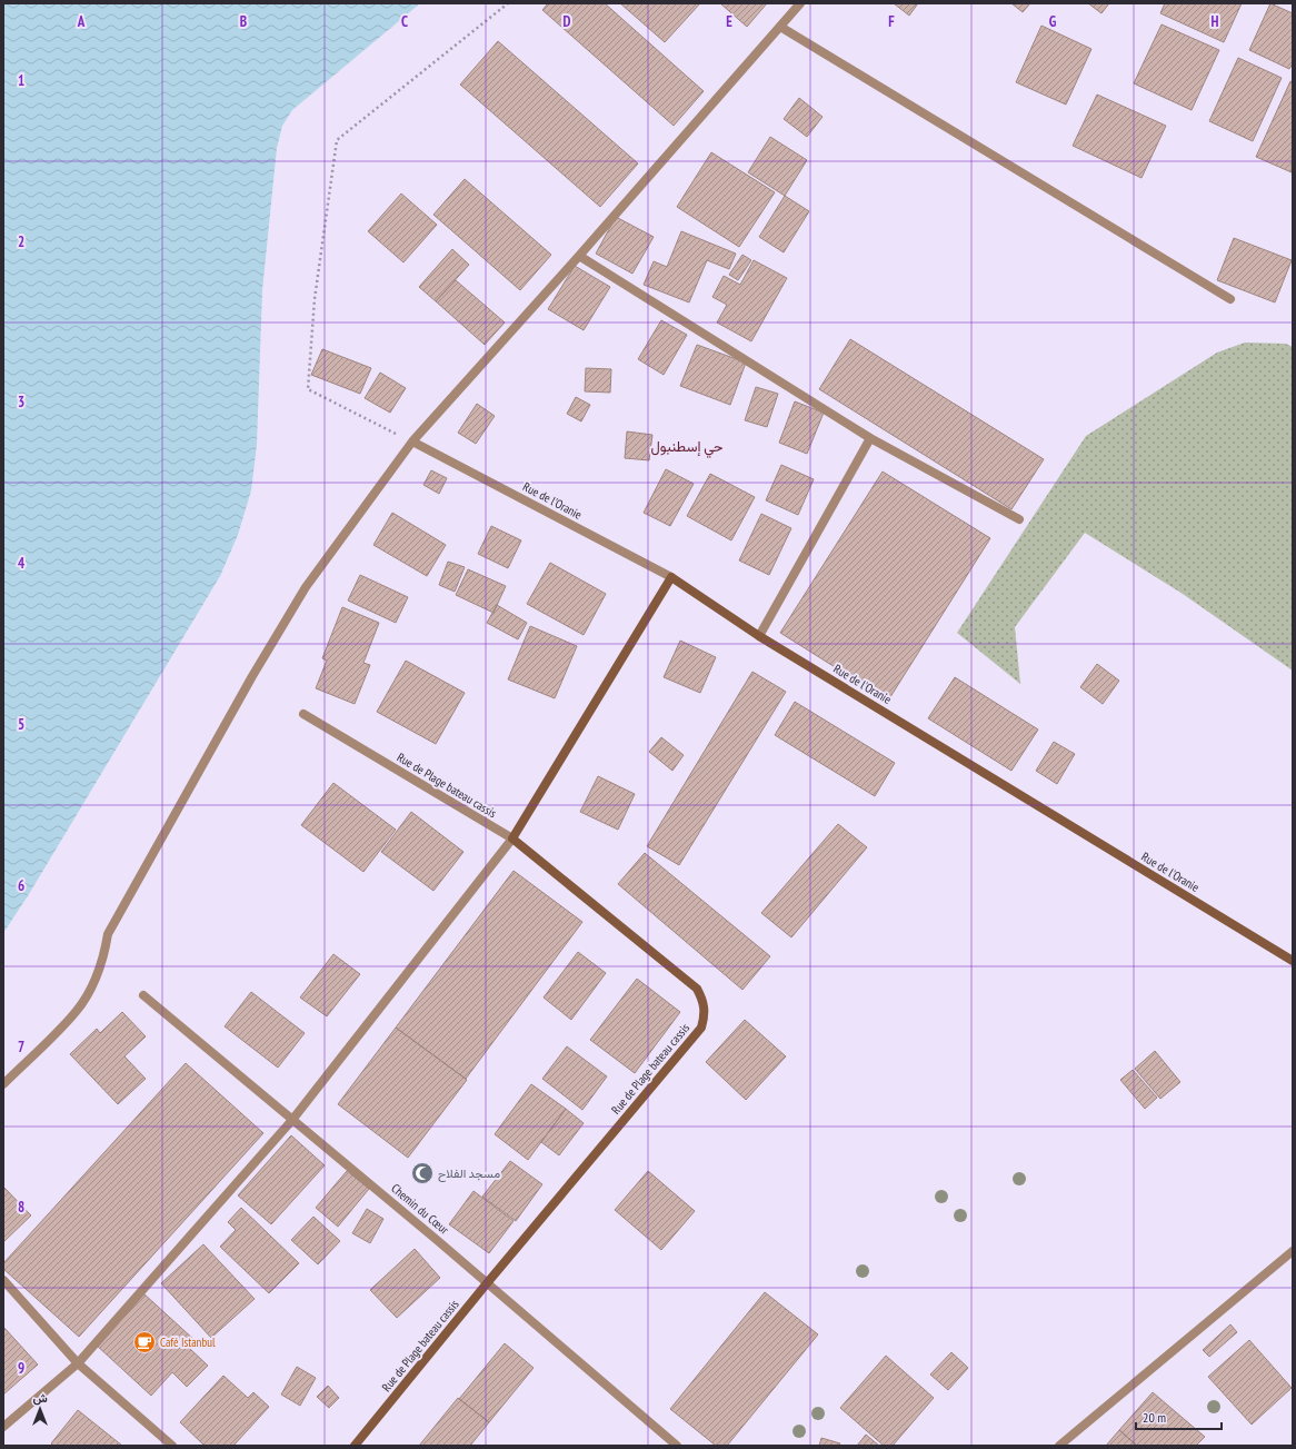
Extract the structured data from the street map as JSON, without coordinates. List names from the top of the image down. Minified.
{"streets":{"street":["Rue de l'Oranie","Rue de Plage bateau cassis","Chemin du Cœur"]},"crossings":[["Rue de Plage bateau cassis","Chemin du Cœur"]],"districts":["حي إسطنبول"],"places":{"mosque":["مسجد الفلاح"],"cafe":["Café Istanbul"]},"scale_bar":"20 m","north":"top","grid":{"columns":["A","B","C","D","E","F","G","H"],"rows":["1","2","3","4","5","6","7","8","9"]}}
